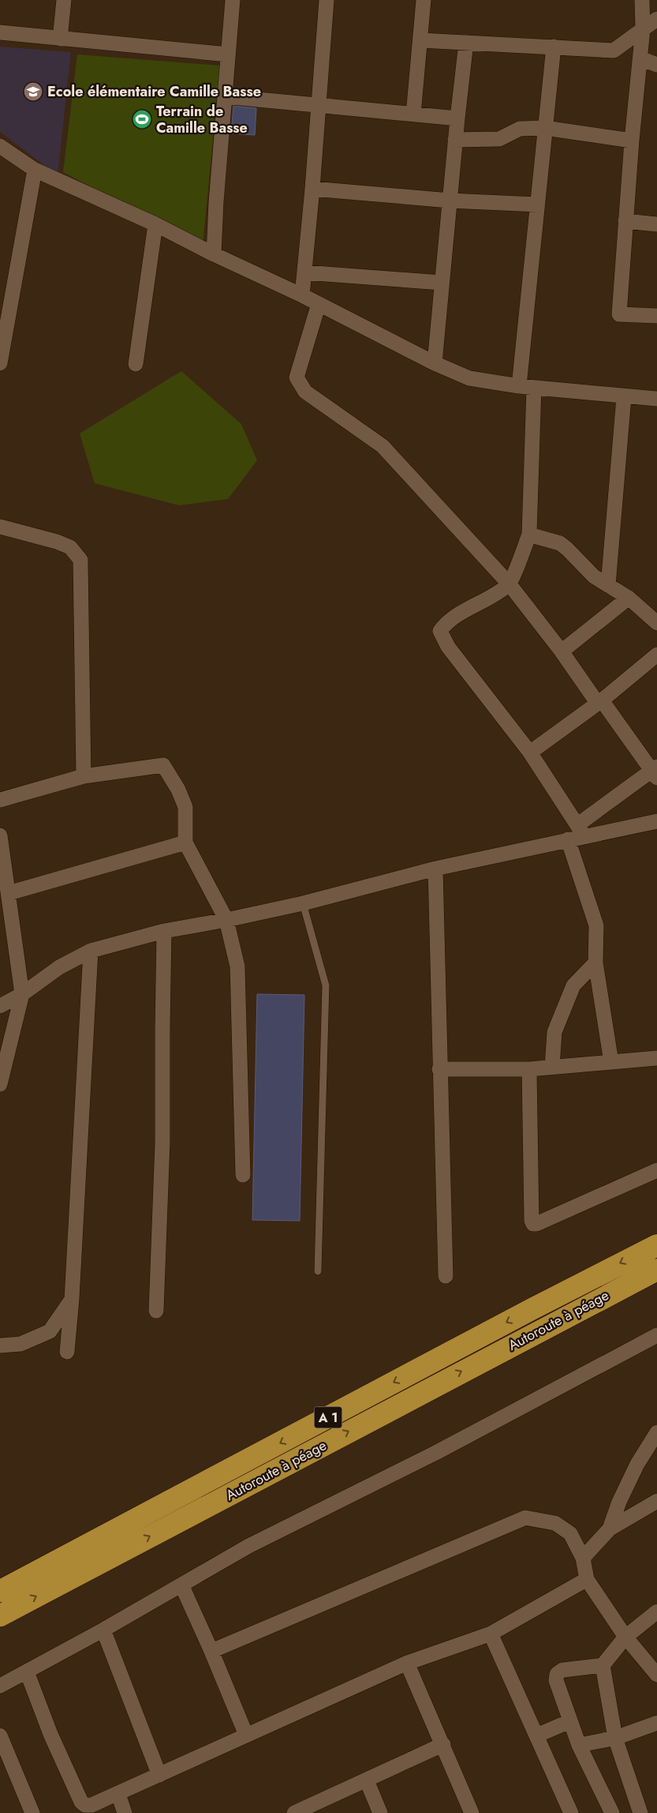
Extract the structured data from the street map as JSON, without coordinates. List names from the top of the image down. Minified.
{"streets":{"highway":["Autoroute à péage","A 1"]},"places":{"school or university":["Ecole élémentaire Camille Basse"],"sports":["Terrain de Camille Basse"]}}
